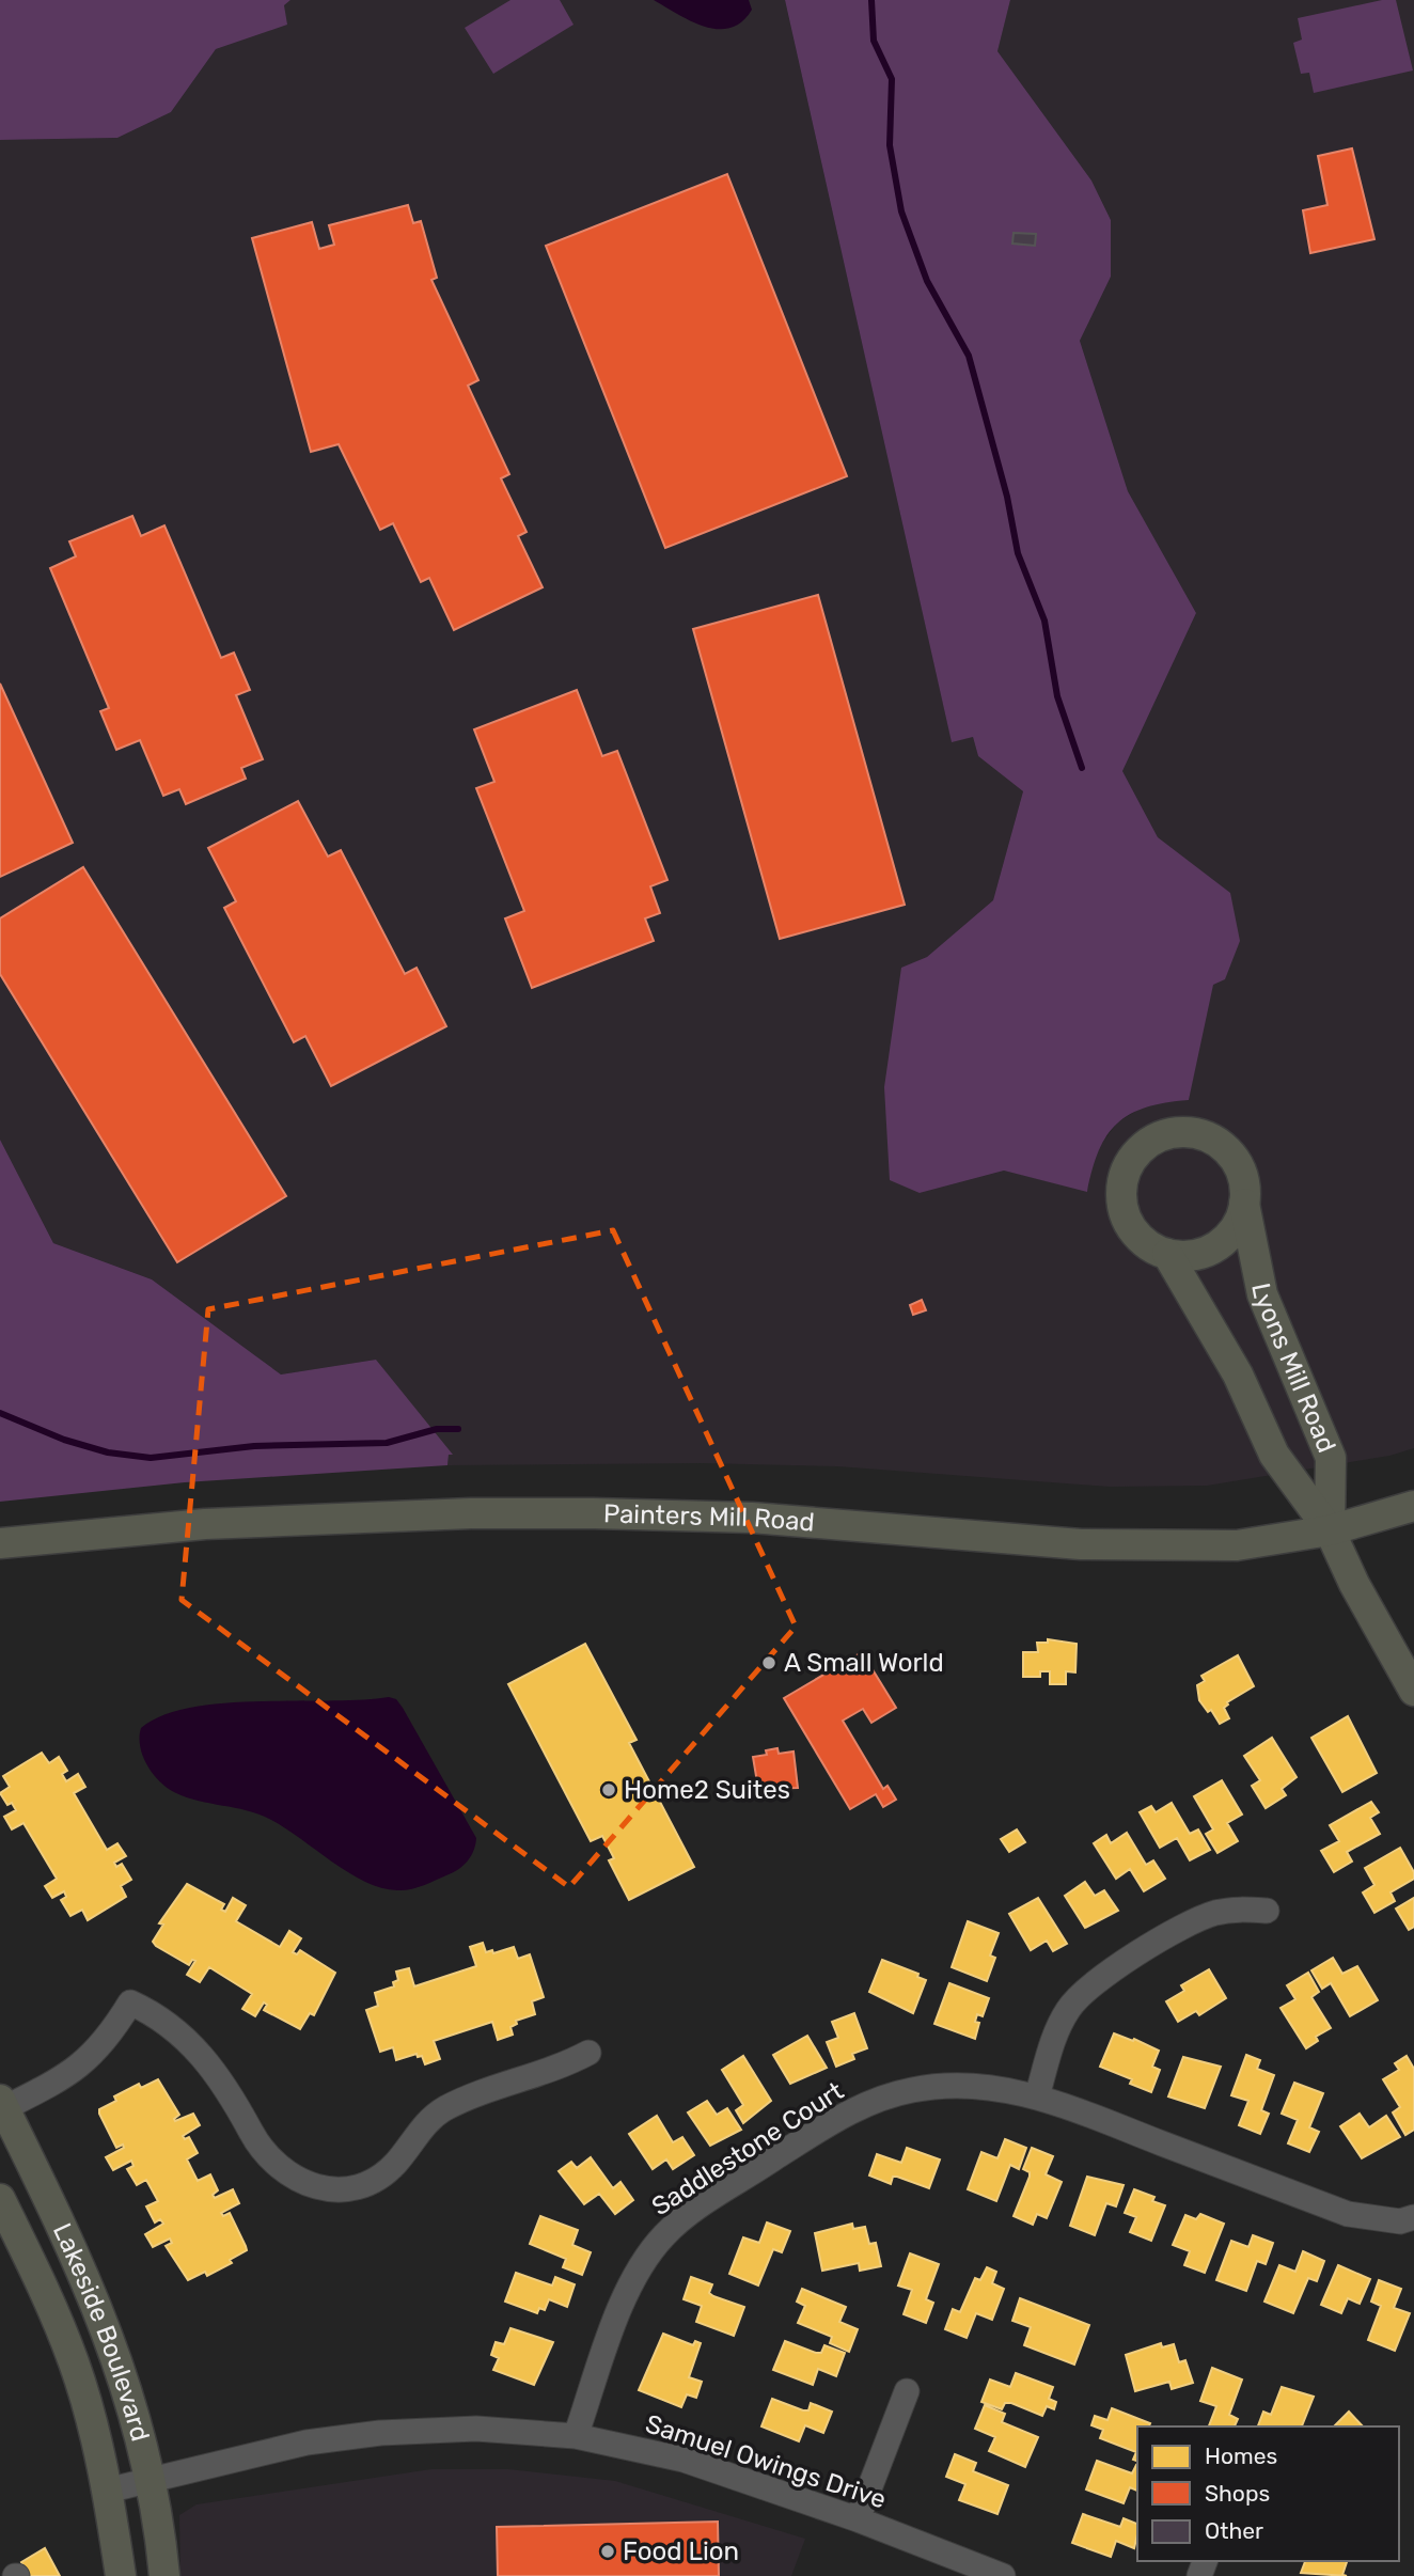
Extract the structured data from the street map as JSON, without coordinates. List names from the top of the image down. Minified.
{"streets":{"main road":["Lyons Mill Road","Painters Mill Road","Lakeside Boulevard"],"street":["Saddlestone Court","Samuel Owings Drive"]},"crossings":[["Lyons Mill Road","Painters Mill Road"],["Saddlestone Court","Samuel Owings Drive"],["Lakeside Boulevard","Samuel Owings Drive"]],"places":["A Small World","Home2 Suites","Food Lion"],"legend":["Homes","Shops","Other"]}
